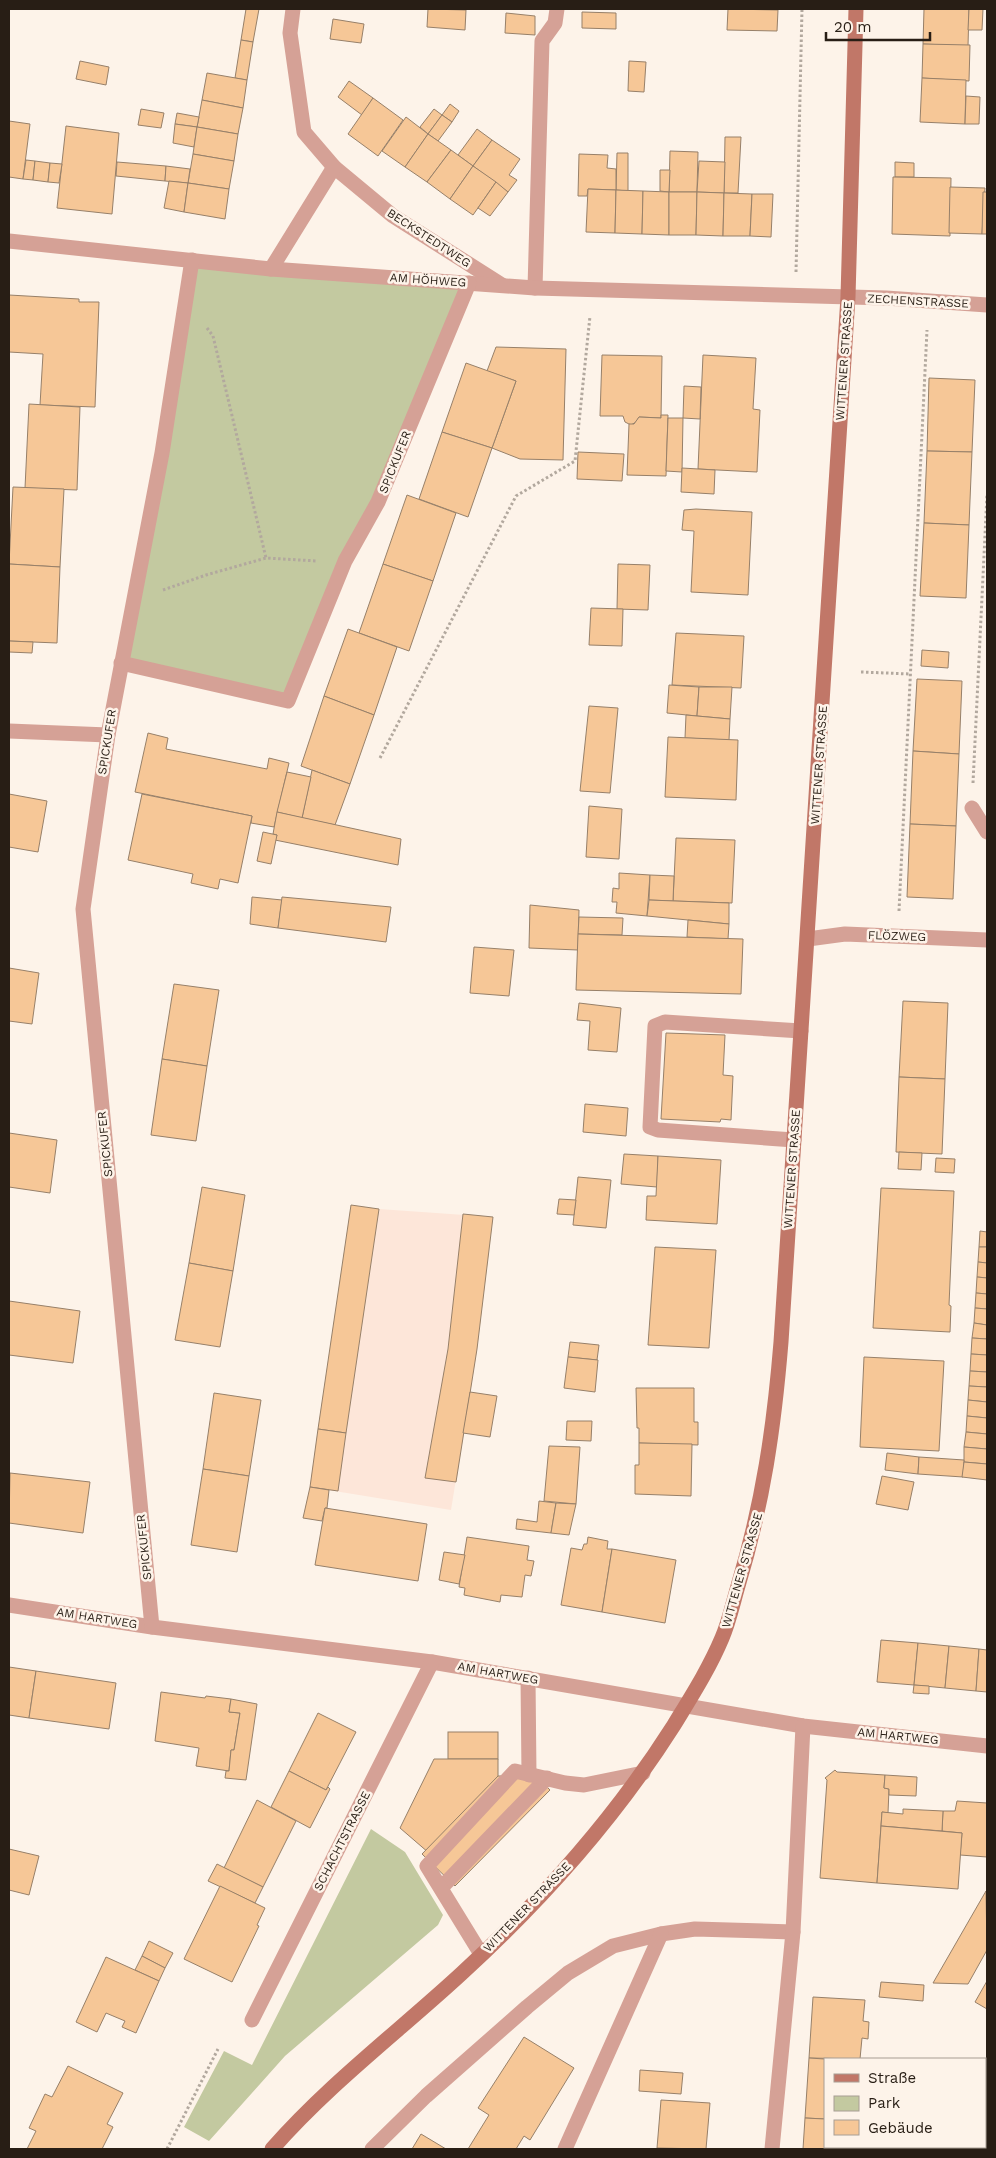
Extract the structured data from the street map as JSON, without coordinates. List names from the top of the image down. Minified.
{"streets":{"main road":["WITTENER STRASSE"],"street":["BECKSTEDTWEG","AM HÖHWEG","ZECHENSTRASSE","SPICKUFER","FLÖZWEG","AM HARTWEG","SCHACHTSTRASSE"]},"crossings":[["BECKSTEDTWEG","AM HÖHWEG"],["AM HÖHWEG","ZECHENSTRASSE"],["AM HÖHWEG","WITTENER STRASSE"],["AM HÖHWEG","SPICKUFER"],["ZECHENSTRASSE","WITTENER STRASSE"],["WITTENER STRASSE","FLÖZWEG"],["WITTENER STRASSE","AM HARTWEG"],["SPICKUFER","AM HARTWEG"],["AM HARTWEG","SCHACHTSTRASSE"]],"legend":["Straße","Park","Gebäude"],"scale_bar":"20 m"}
